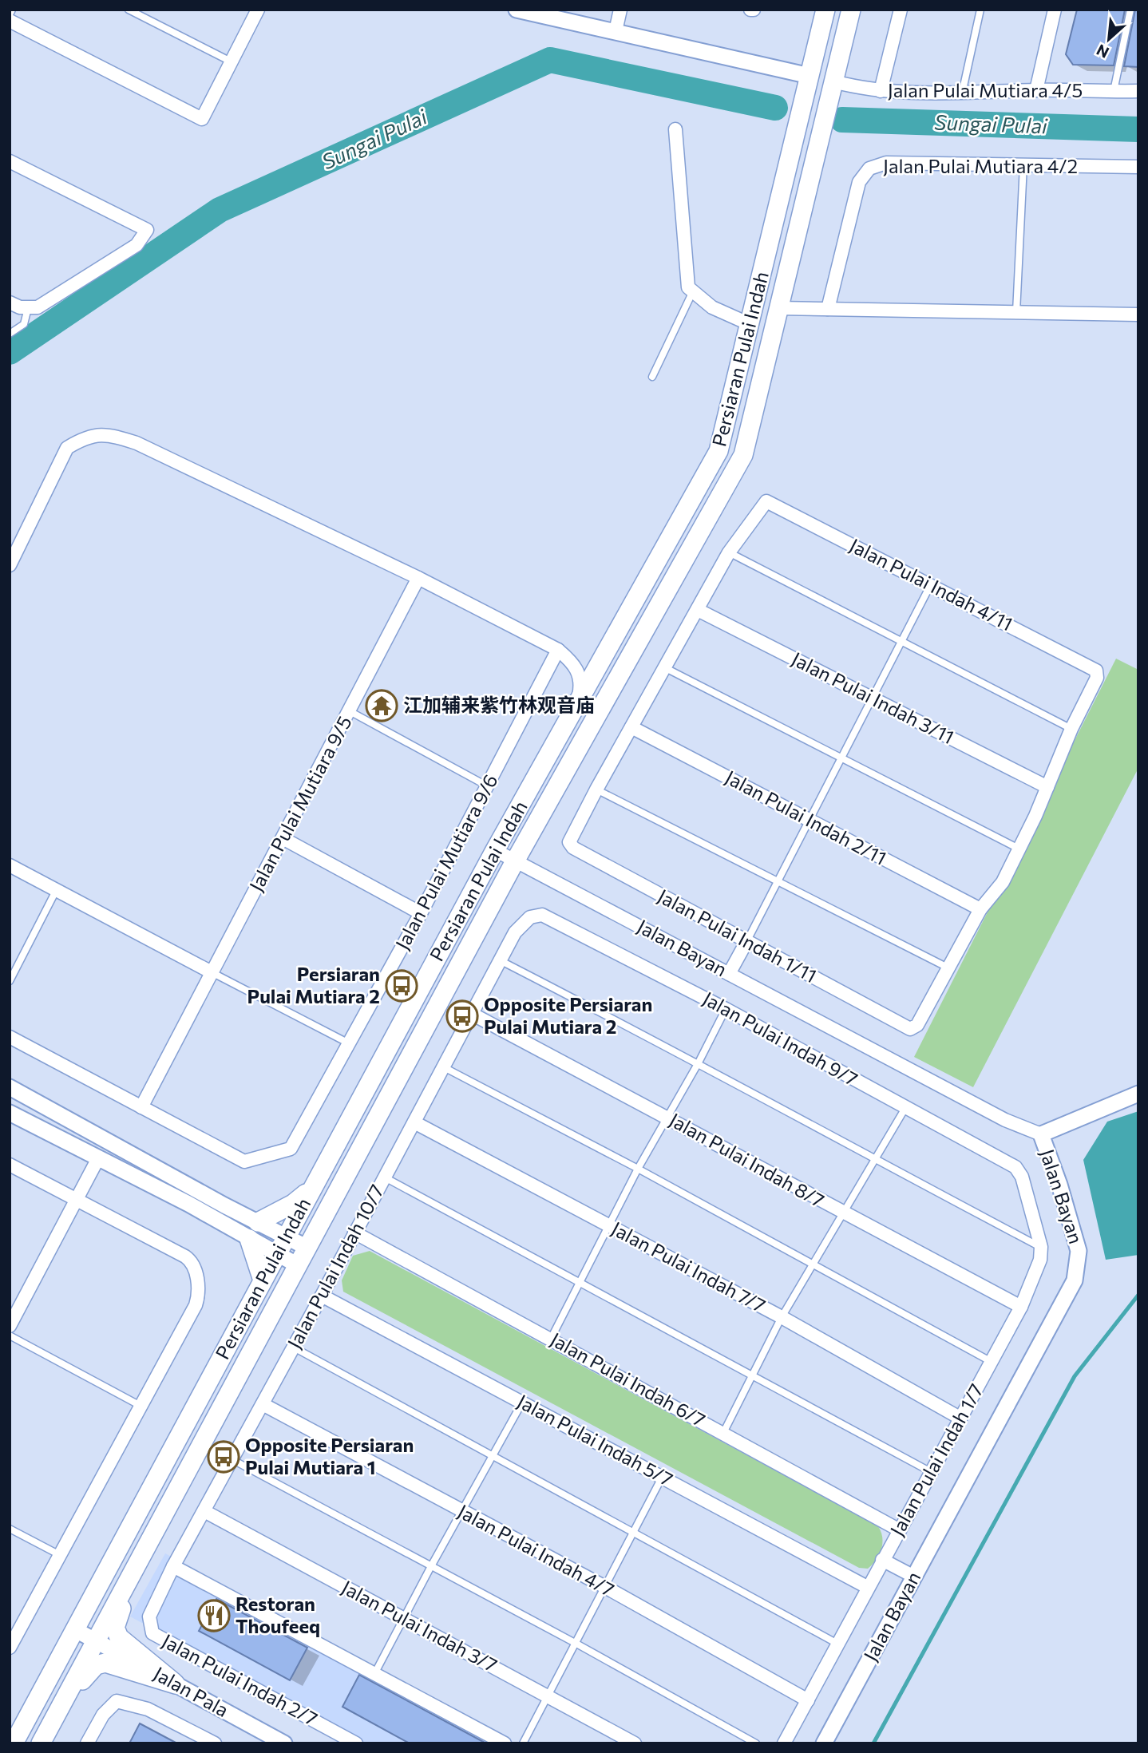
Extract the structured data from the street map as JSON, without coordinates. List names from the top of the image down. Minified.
{"streets":{"main road":["Persiaran Pulai Indah"],"street":["Jalan Pulai Mutiara 4/5","Jalan Pulai Mutiara 4/2","Jalan Pulai Indah 4/11","Jalan Pulai Indah 3/11","Jalan Pulai Mutiara 9/5","Jalan Pulai Indah 2/11","Jalan Pulai Mutiara 9/6","Jalan Pulai Indah 1/11","Jalan Bayan","Jalan Pulai Indah 9/7","Jalan Pulai Indah 8/7","Jalan Pulai Indah 10/7","Jalan Pulai Indah 7/7","Jalan Pulai Indah 6/7","Jalan Pulai Indah 5/7","Jalan Pulai Indah 1/7","Jalan Pulai Indah 4/7","Jalan Pulai Indah 3/7","Jalan Pulai Indah 2/7","Jalan Pala"]},"crossings":[["Jalan Pulai Mutiara 4/5","Persiaran Pulai Indah"],["Persiaran Pulai Indah","Jalan Bayan"],["Persiaran Pulai Indah","Jalan Pala"],["Jalan Pulai Mutiara 9/5","Jalan Pulai Mutiara 9/6"],["Jalan Pulai Indah 9/7","Jalan Pulai Indah 10/7"],["Jalan Pulai Indah 9/7","Jalan Pulai Indah 1/7"],["Jalan Pulai Indah 8/7","Jalan Pulai Indah 10/7"],["Jalan Pulai Indah 8/7","Jalan Pulai Indah 1/7"],["Jalan Pulai Indah 10/7","Jalan Pulai Indah 7/7"],["Jalan Pulai Indah 10/7","Jalan Pulai Indah 6/7"],["Jalan Pulai Indah 10/7","Jalan Pulai Indah 5/7"],["Jalan Pulai Indah 10/7","Jalan Pulai Indah 4/7"],["Jalan Pulai Indah 10/7","Jalan Pulai Indah 3/7"],["Jalan Pulai Indah 10/7","Jalan Pulai Indah 2/7"],["Jalan Pulai Indah 7/7","Jalan Pulai Indah 1/7"],["Jalan Pulai Indah 6/7","Jalan Pulai Indah 1/7"],["Jalan Pulai Indah 5/7","Jalan Pulai Indah 1/7"],["Jalan Pulai Indah 1/7","Jalan Pulai Indah 4/7"]],"water":["Sungai Pulai"],"places":{"temple":["江加辅来紫竹林观音庙"],"bus stop":["Persiaran Pulai Mutiara 2","Opposite Persiaran Pulai Mutiara 2","Opposite Persiaran Pulai Mutiara 1"],"restaurant":["Restoran Thoufeeq"]},"north":"bottom left"}
